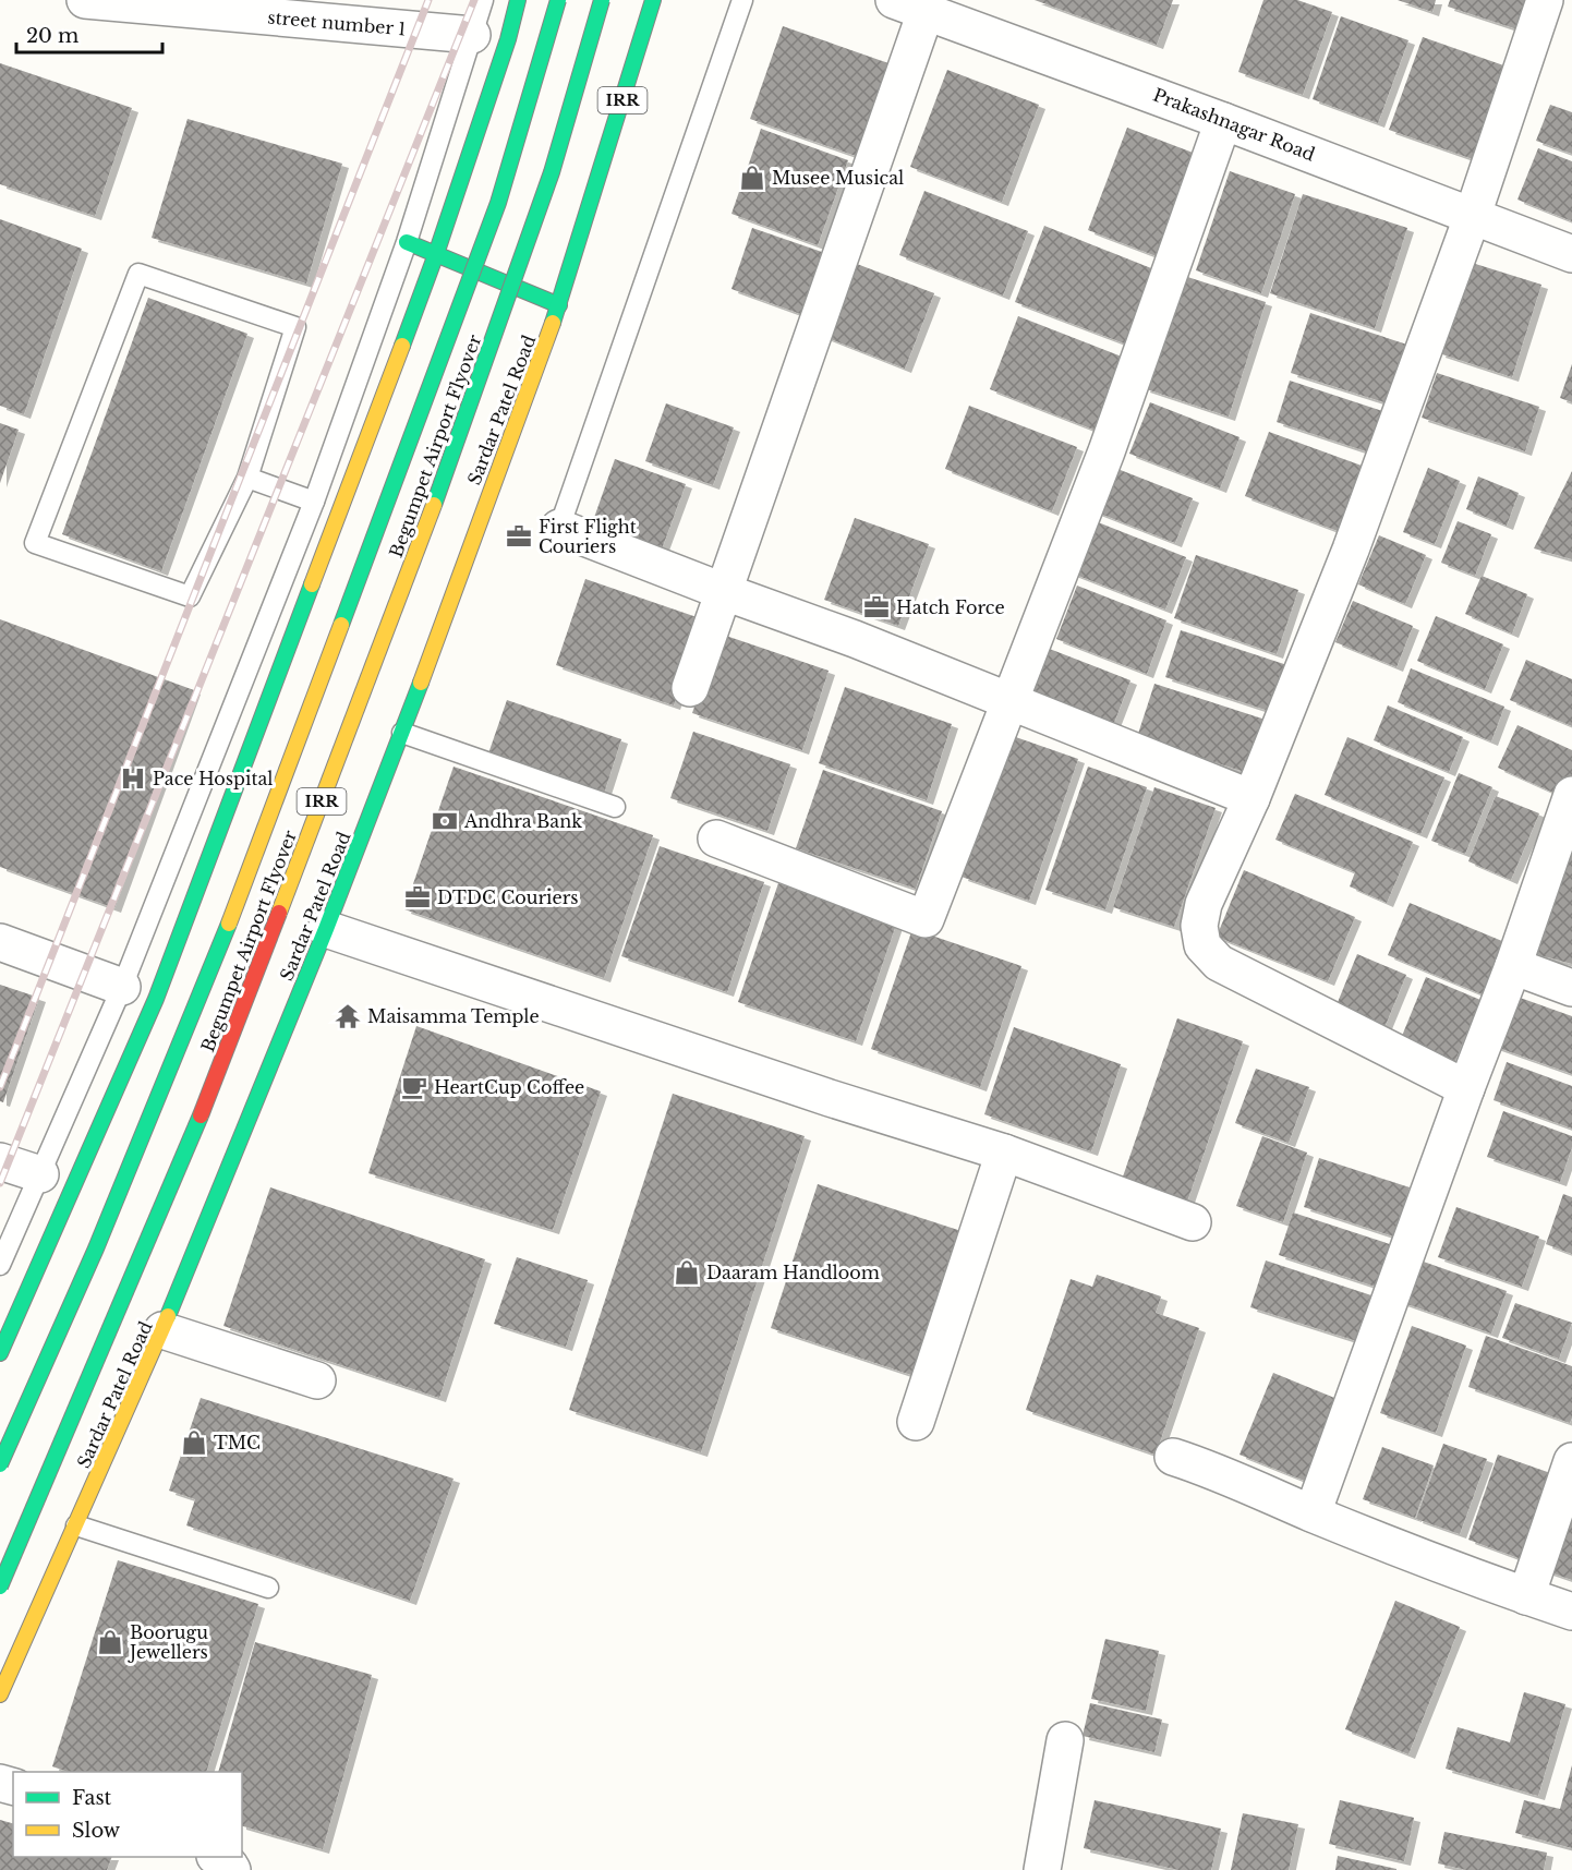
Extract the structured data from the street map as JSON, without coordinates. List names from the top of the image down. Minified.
{"streets":{"main road":["IRR","Sardar Patel Road","Begumpet Airport Flyover"],"street":["street number 1","Prakashnagar Road"]},"places":{"shop":["Musee Musical","Daaram Handloom","TMC","Boorugu Jewellers"],"office":["First Flight Couriers","Hatch Force","DTDC Couriers"],"hospital":["Pace Hospital"],"bank":["Andhra Bank"],"temple":["Maisamma Temple"],"cafe":["HeartCup Coffee"]},"legend":["Fast","Slow"],"scale_bar":"20 m"}
